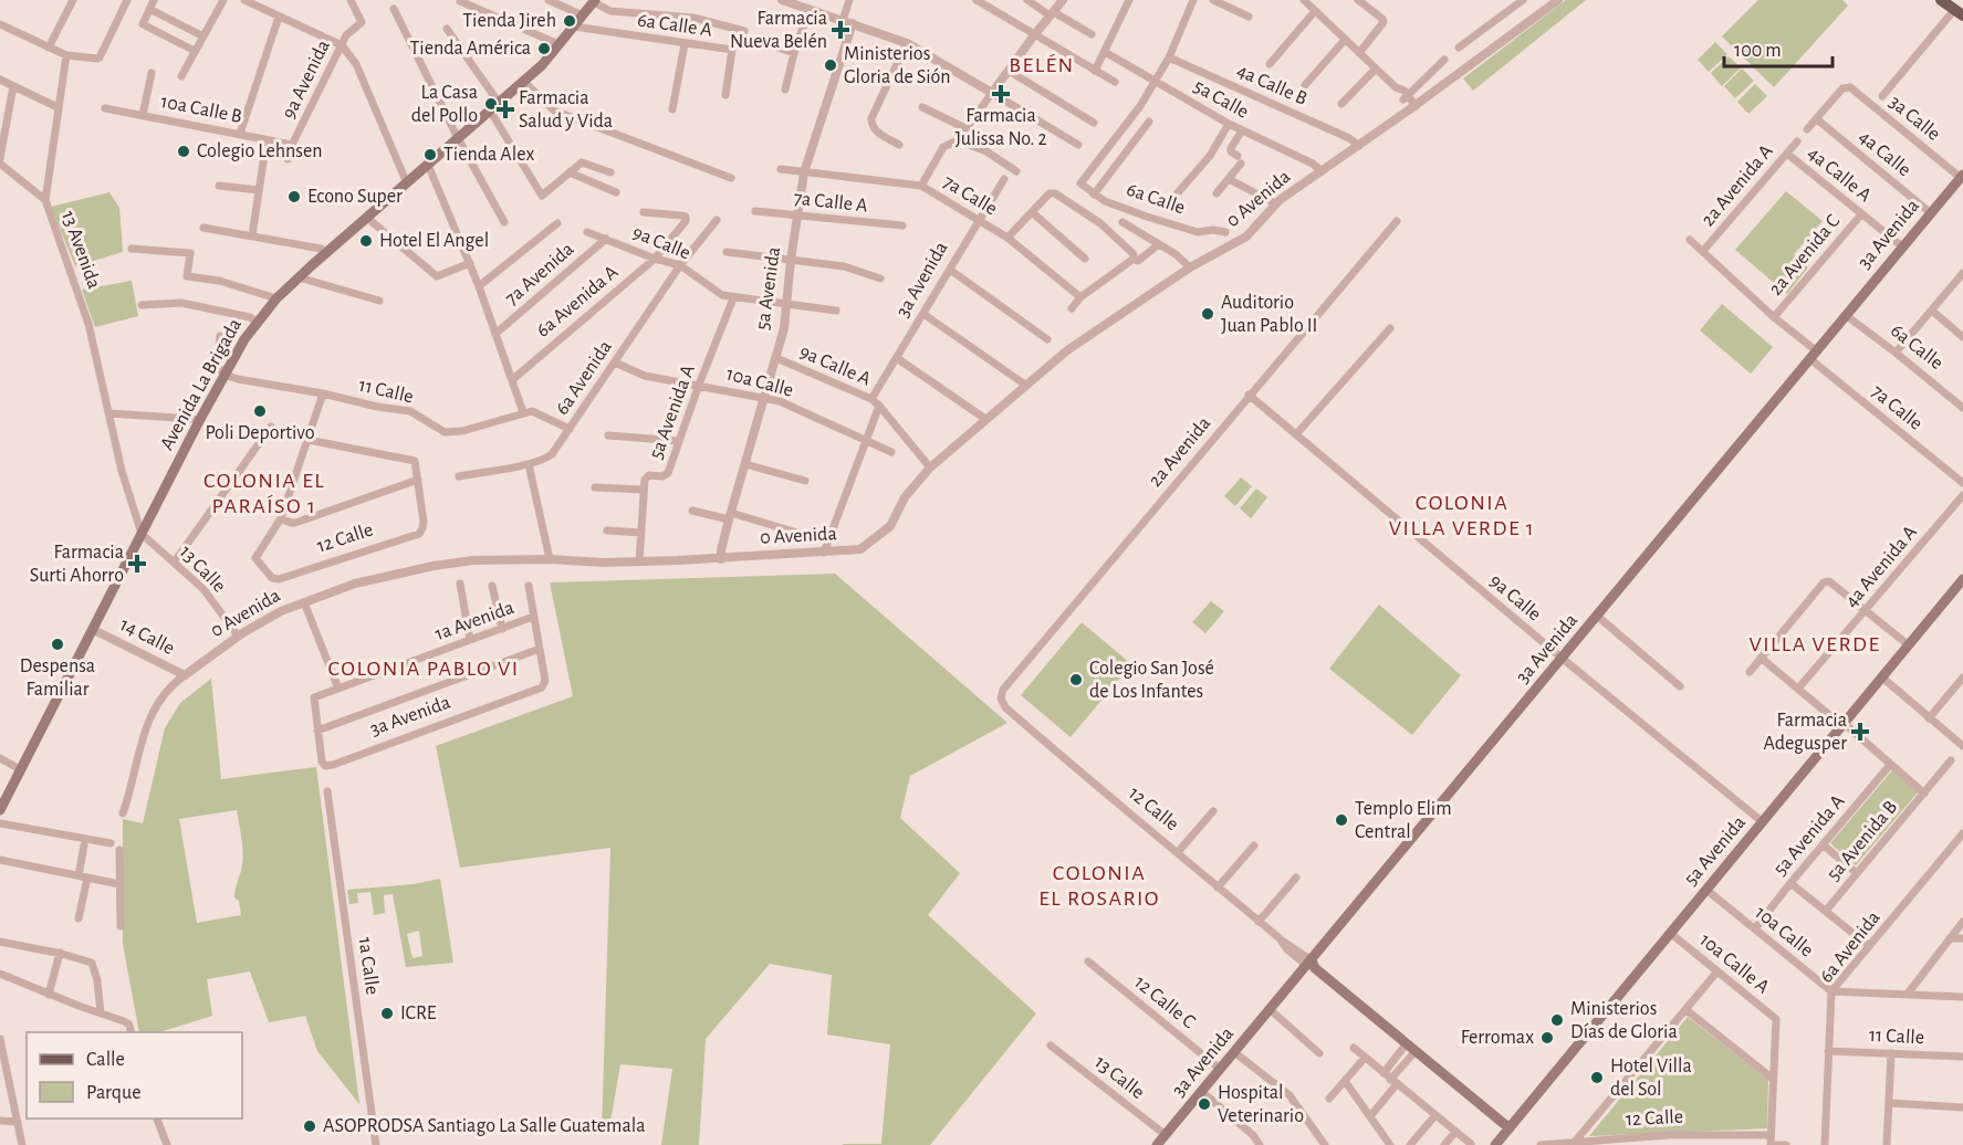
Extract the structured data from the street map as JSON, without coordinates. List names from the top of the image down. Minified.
{"streets":{"main road":["3a Avenida","5a Avenida","Avenida La Brigada","12 Calle"],"street":["6a Calle A","9a Avenida","4a Calle B","5a Calle","10a Calle B","3a Calle","4a Calle","4a Calle A","2a Avenida A","7a Calle","6a Calle","0 Avenida","7a Calle A","9a Calle","13 Avenida","2a Avenida C","7a Avenida","6a Avenida A","9a Calle A","6a Avenida","10a Calle","11 Calle","5a Avenida A","2a Avenida","4a Avenida A","13 Calle","1a Avenida","14 Calle","5a Avenida B","10a Calle A","1a Calle","12 Calle C"]},"crossings":[["6a Calle A","Avenida La Brigada"],["9a Avenida","10a Calle B"],["4a Calle B","0 Avenida"],["5a Calle","6a Calle"],["5a Calle","0 Avenida"],["3a Calle","4a Calle"],["3a Calle","3a Avenida"],["4a Calle","3a Avenida"],["4a Calle A","2a Avenida A"],["4a Calle A","3a Avenida"],["4a Calle A","2a Avenida C"],["2a Avenida A","7a Calle"],["7a Calle","3a Avenida"],["7a Calle","2a Avenida C"],["7a Calle","5a Avenida"],["6a Calle","3a Avenida"],["0 Avenida","5a Avenida"],["0 Avenida","9a Calle A"],["0 Avenida","14 Calle"],["7a Calle A","5a Avenida"],["3a Avenida","9a Calle"],["3a Avenida","9a Calle A"],["3a Avenida","12 Calle"],["3a Avenida","13 Calle"],["3a Avenida","1a Avenida"],["3a Avenida","12 Calle C"],["9a Calle","7a Avenida"],["9a Calle","5a Avenida"],["9a Calle","6a Avenida A"],["9a Calle","6a Avenida"],["9a Calle","5a Avenida A"],["9a Calle","2a Avenida"],["13 Avenida","Avenida La Brigada"],["13 Avenida","13 Calle"],["5a Avenida","9a Calle A"],["5a Avenida","10a Calle"],["5a Avenida","12 Calle"],["5a Avenida","10a Calle A"],["6a Avenida","10a Calle"],["6a Avenida","11 Calle"],["10a Calle","5a Avenida A"],["Avenida La Brigada","11 Calle"],["Avenida La Brigada","13 Calle"],["Avenida La Brigada","14 Calle"],["2a Avenida","12 Calle"]],"districts":["BELÉN","COLONIA EL PARAÍSO 1","COLONIA VILLA VERDE 1","VILLA VERDE","COLONIA PABLO VI","COLONIA EL ROSARIO"],"places":{"other":["Tienda Jireh","Tienda América","Ministerios Gloria de Sión","La Casa del Pollo","Colegio Lehnsen","Tienda Alex","Econo Super","Hotel El Angel","Auditorio Juan Pablo II","Poli Deportivo","Despensa Familiar","Colegio San José de Los Infantes","Templo Elim Central","ICRE","Ministerios Días de Gloria","Ferromax","Hotel Villa del Sol","Hospital Veterinario","ASOPRODSA Santiago La Salle Guatemala"],"health":["Farmacia Nueva Belén","Farmacia Julissa No. 2","Farmacia Salud y Vida","Farmacia Surti Ahorro","Farmacia Adegusper"]},"legend":["Calle","Parque"],"scale_bar":"100 m"}
